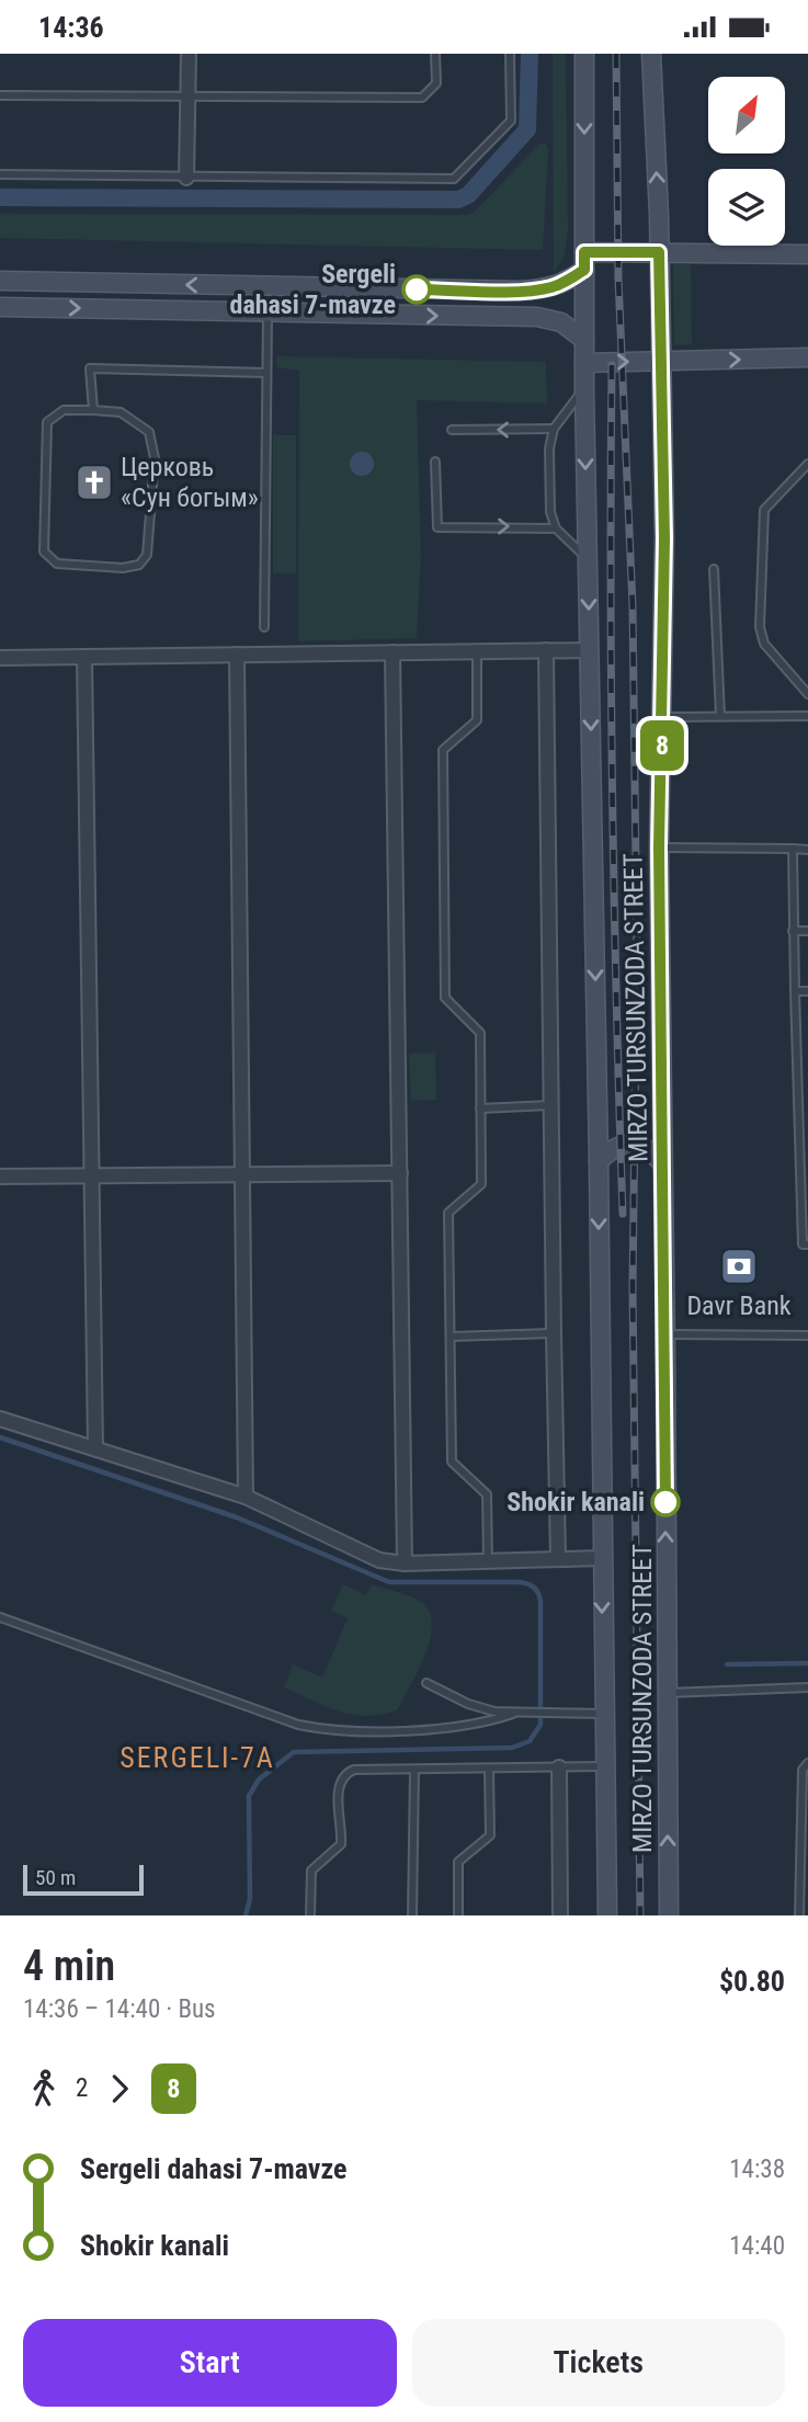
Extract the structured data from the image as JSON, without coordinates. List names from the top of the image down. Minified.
{"streets":{"main road":["MIRZO TURSUNZODA STREET"]},"districts":["SERGELI-7A"],"places":{"other":["Sergeli dahasi 7-mavze","Shokir kanali"],"church":["Церковь «Сун богым»"],"bank":["Davr Bank"]},"lines":["bus line 8"],"scale_bar":"50 m","north":"top right","page":{"status":"14:36","on_map":"8","scale":"50 m","heading":["4 min","14:36 – 14:40 · Bus","$0.80"],"legs":["2","8"],"list":[{"name":"Sergeli dahasi 7-mavze","value":"14:38"},{"name":"Shokir kanali","value":"14:40"}],"buttons":["Start","Tickets"]}}
